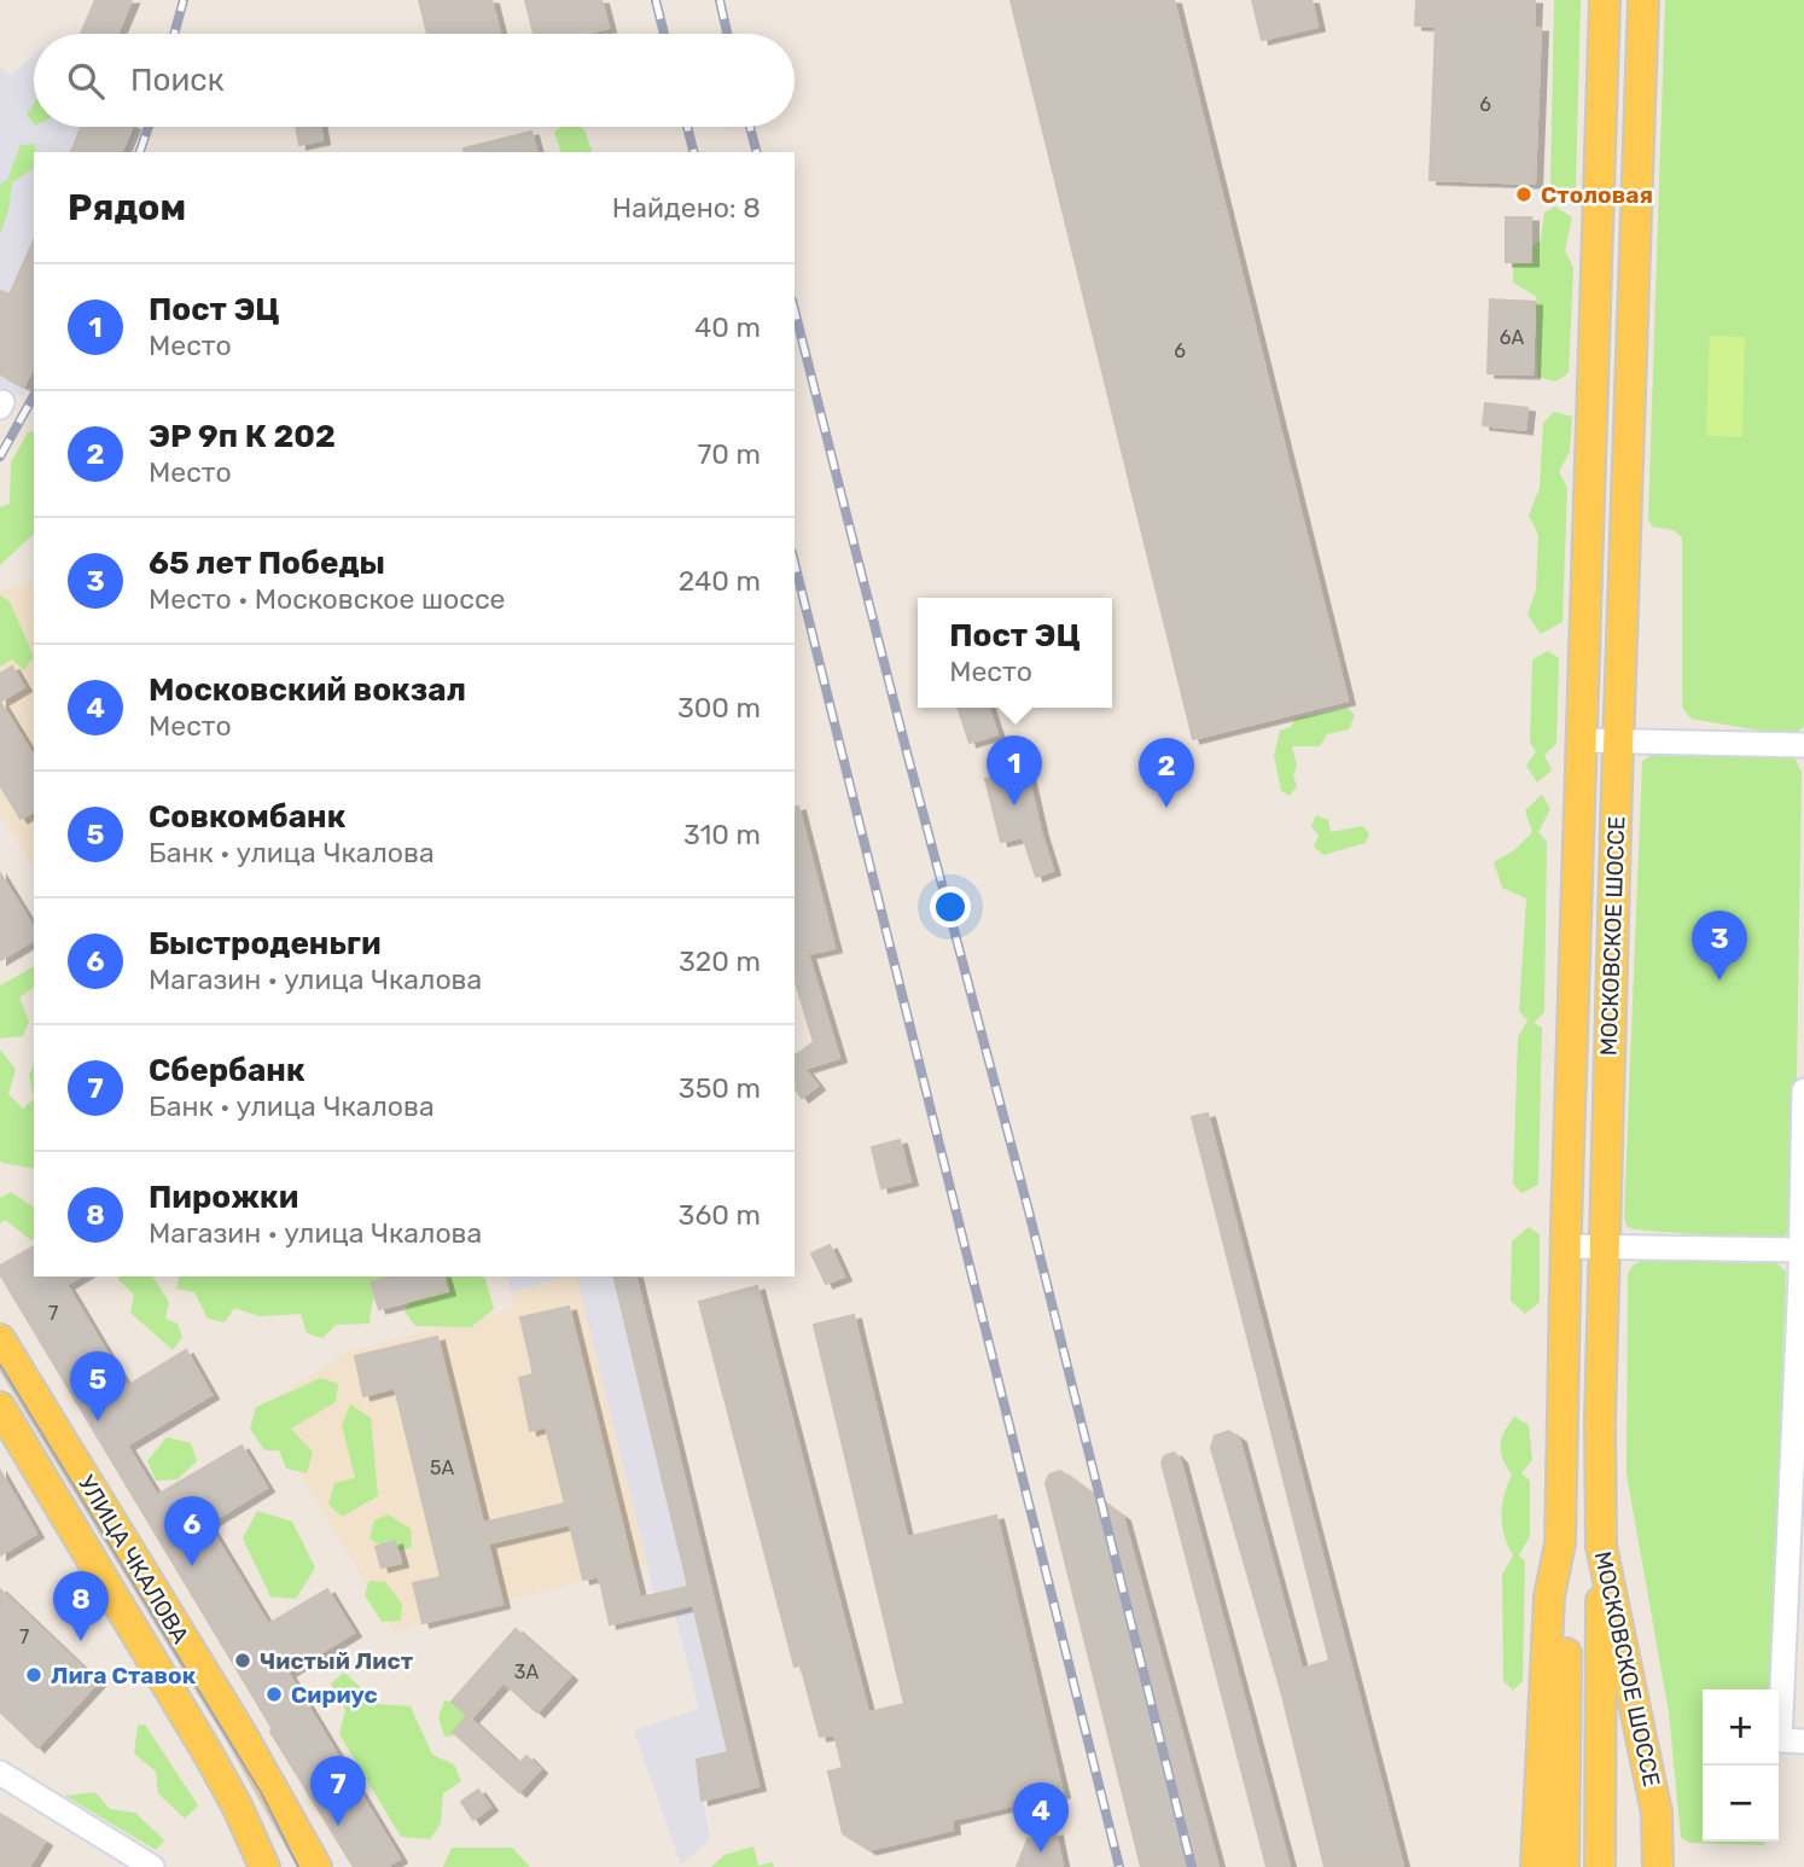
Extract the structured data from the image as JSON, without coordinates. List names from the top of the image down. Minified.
{"streets":{"main road":["МОСКОВСКОЕ ШОССЕ","УЛИЦА ЧКАЛОВА"]},"places":["Столовая","Чистый Лист","Лига Ставок","Сириус"],"house_numbers":["6","6А","6","7","5А","7","3А"],"page":{"search":"Поиск","heading":["Рядом","Найдено: 8"],"list":[{"mark":"1","name":"Пост ЭЦ","note":"Место","value":"40 m"},{"mark":"2","name":"ЭР 9п К 202","note":"Место","value":"70 m"},{"mark":"3","name":"65 лет Победы","note":"Место · Московское шоссе","value":"240 m"},{"mark":"4","name":"Московский вокзал","note":"Место","value":"300 m"},{"mark":"5","name":"Совкомбанк","note":"Банк · улица Чкалова","value":"310 m"},{"mark":"6","name":"Быстроденьги","note":"Магазин · улица Чкалова","value":"320 m"},{"mark":"7","name":"Сбербанк","note":"Банк · улица Чкалова","value":"350 m"},{"mark":"8","name":"Пирожки","note":"Магазин · улица Чкалова","value":"360 m"}],"popup":["Пост ЭЦ","Место"],"pins":["1","2","3","5","6","8","7","4"],"map_buttons":["+","−"]}}
